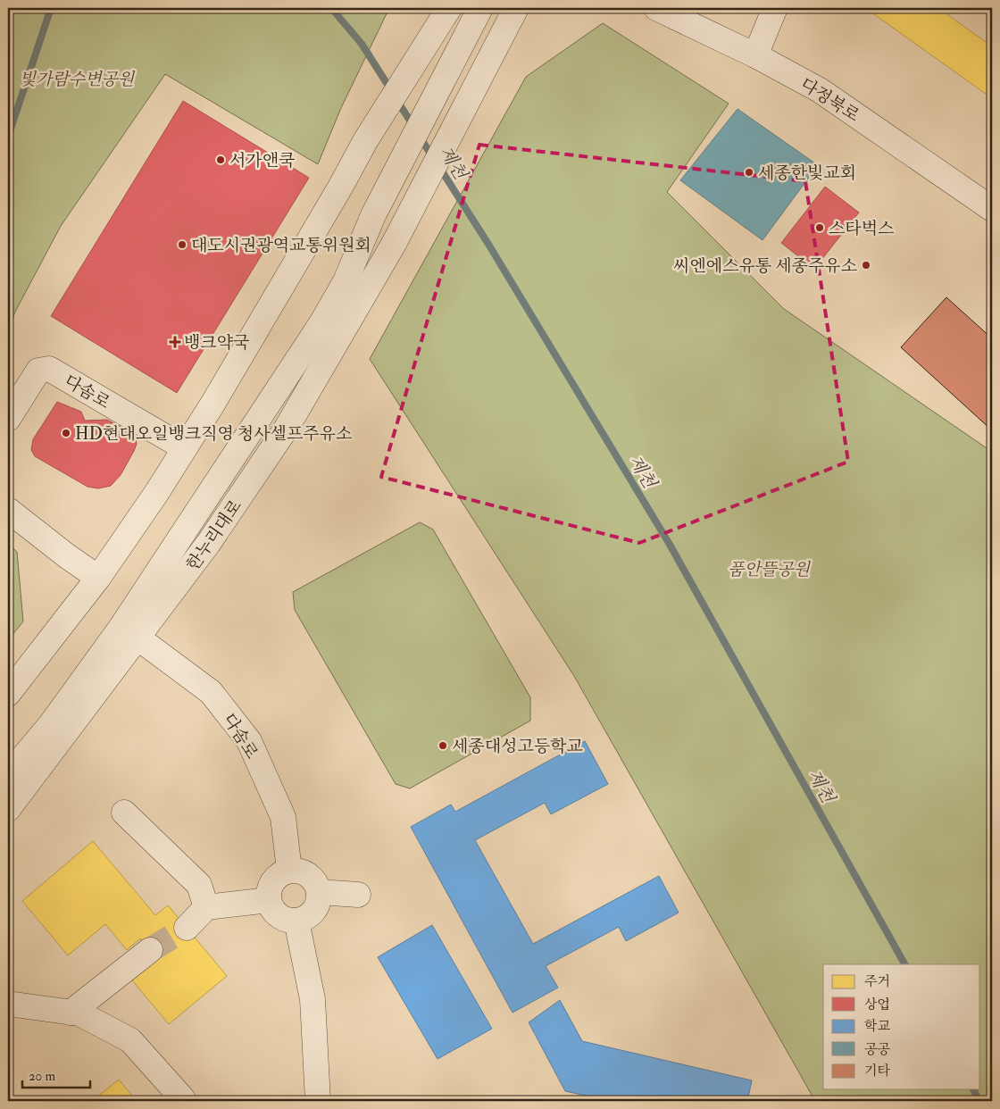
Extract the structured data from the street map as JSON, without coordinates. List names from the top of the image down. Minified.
{"streets":{"street":["다정북로","다솜로","한누리대로"]},"crossings":[["다솜로","한누리대로"]],"water":["제천"],"parks":["빛가람수변공원","품안뜰공원"],"places":{"other":["서가앤쿡","세종한빛교회","스타벅스","대도시권광역교통위원회","씨엔에스유통 세종주유소","HD현대오일뱅크직영 청사셀프주유소","세종대성고등학교"],"health":["뱅크약국"]},"legend":["주거","상업","학교","공공","기타"],"scale_bar":"20 m"}
